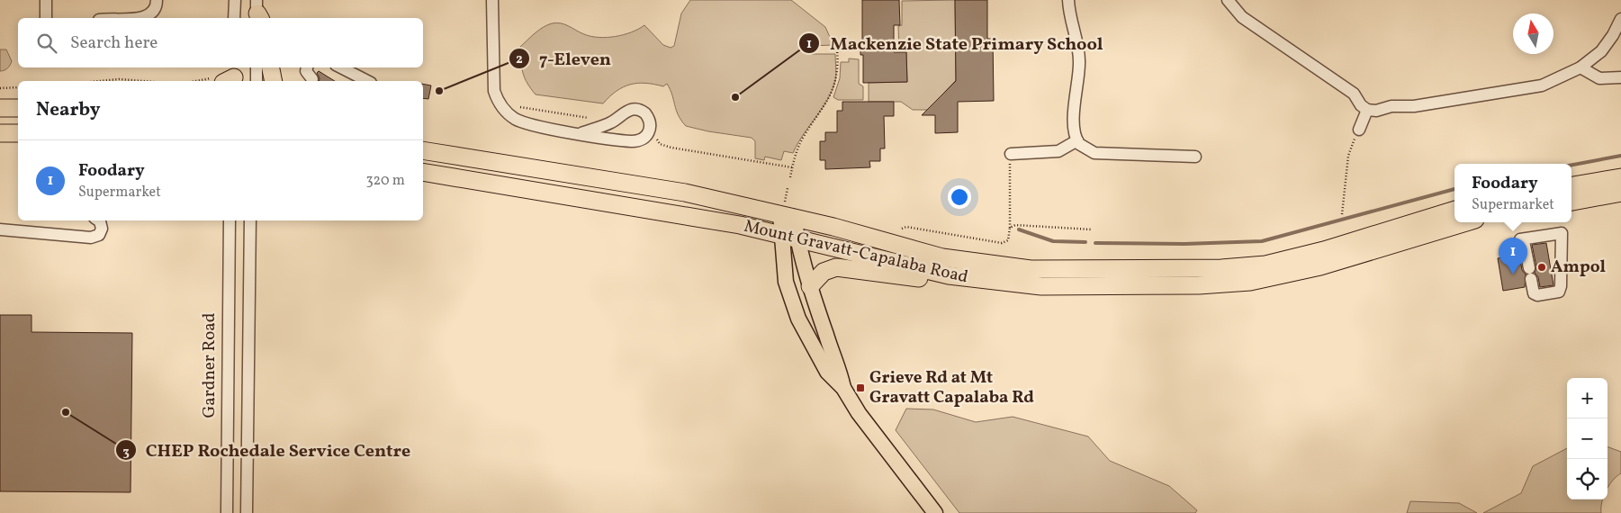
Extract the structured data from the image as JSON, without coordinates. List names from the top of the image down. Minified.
{"streets":{"highway":["Mount Gravatt-Capalaba Road"],"street":["Gardner Road"]},"places":{"other":["7-Eleven","Mackenzie State Primary School","Ampol","CHEP Rochedale Service Centre"],"transit":["Grieve Rd at Mt Gravatt Capalaba Rd"]},"north":"top","page":{"search":"Search here","heading":"Nearby","list":[{"mark":"1","name":"Foodary","note":"Supermarket","value":"320 m"}],"popup":["Foodary","Supermarket"],"pins":"1","map_buttons":["+","−"]}}
